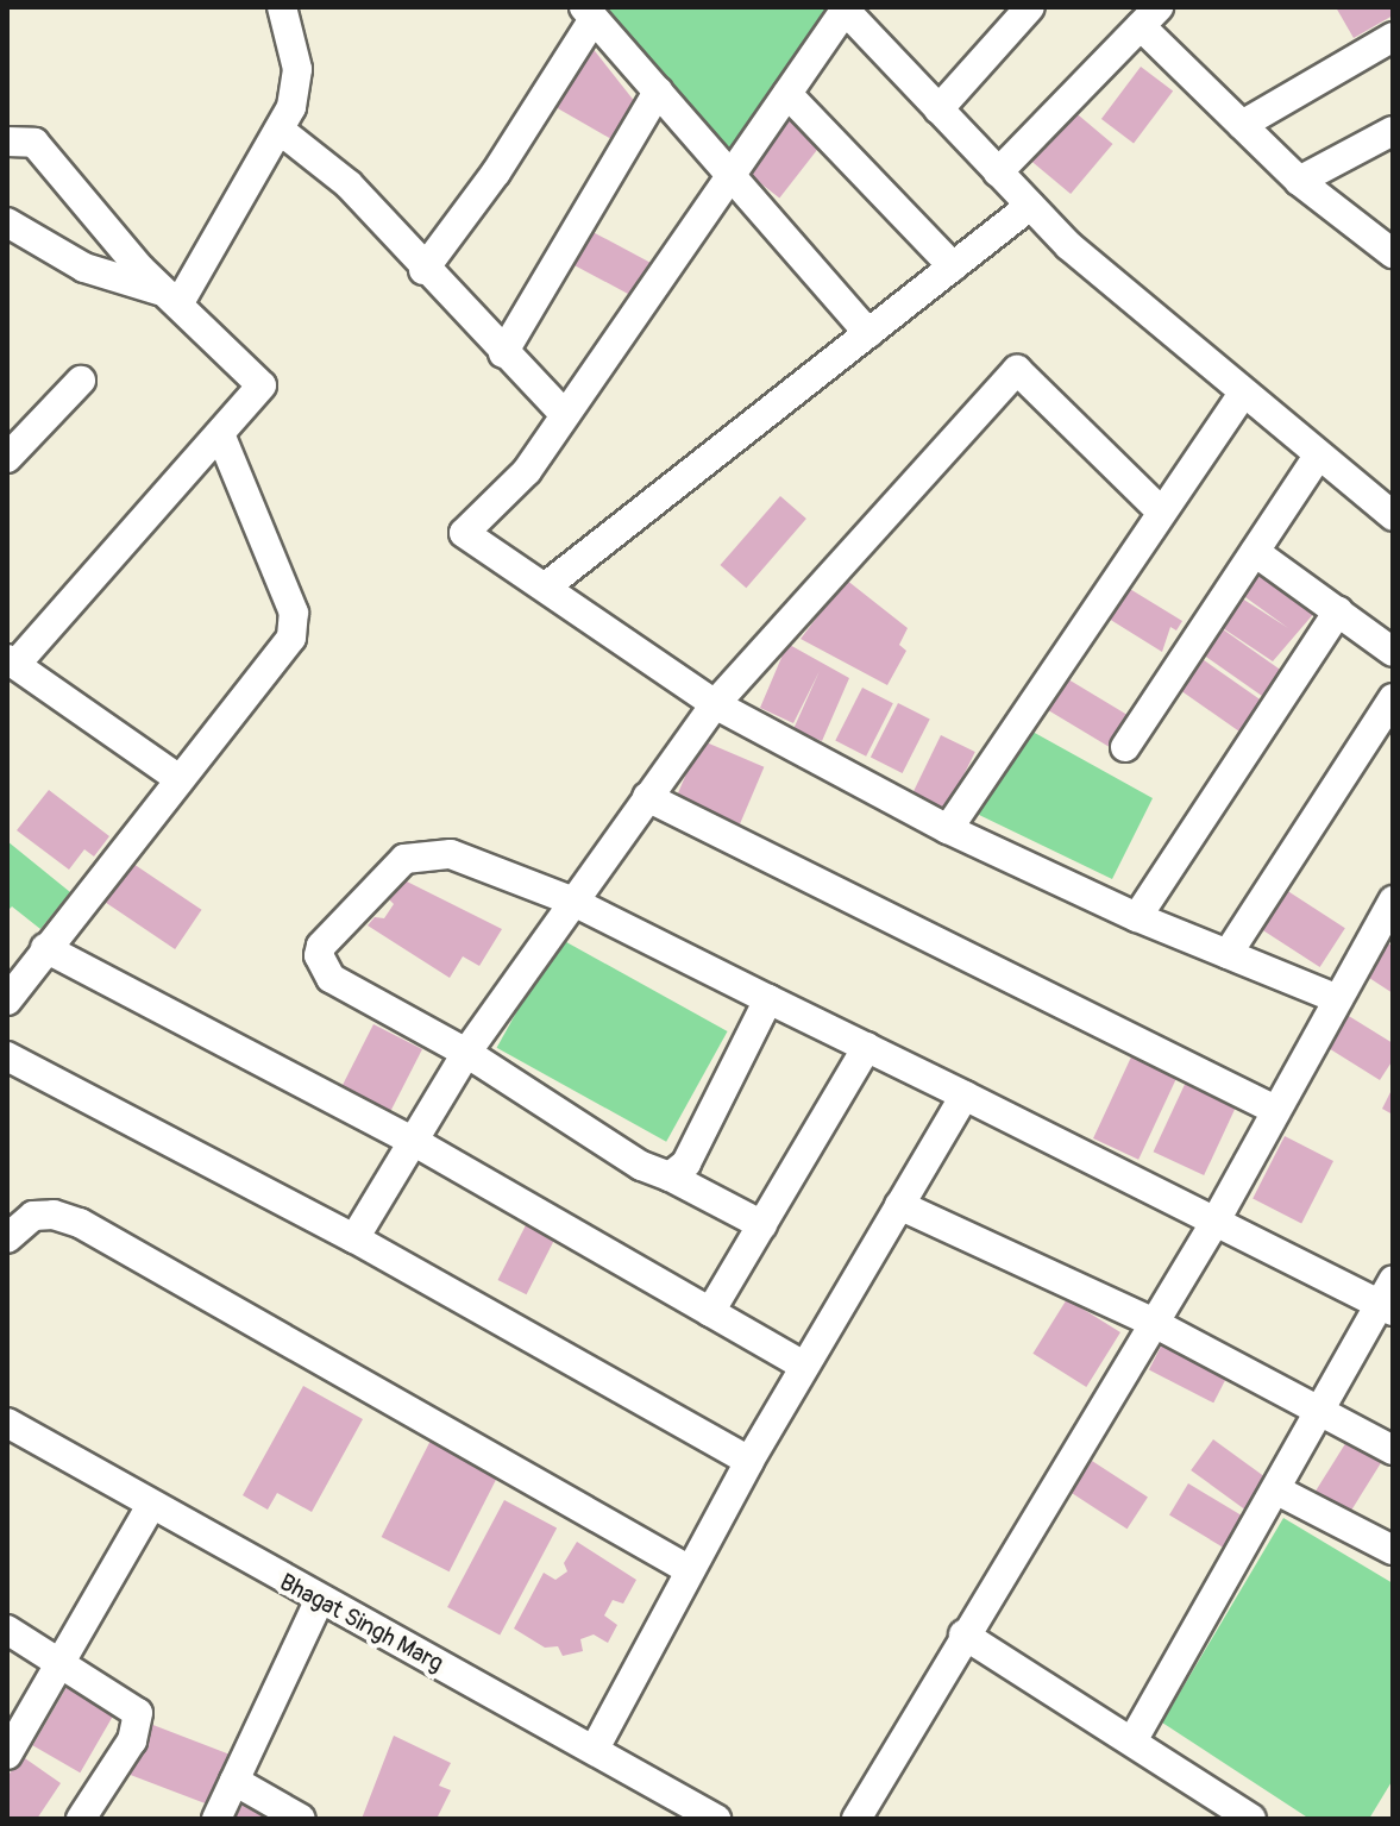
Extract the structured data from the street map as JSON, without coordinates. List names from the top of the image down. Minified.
{"streets":{"street":["Bhagat Singh Marg"]}}
